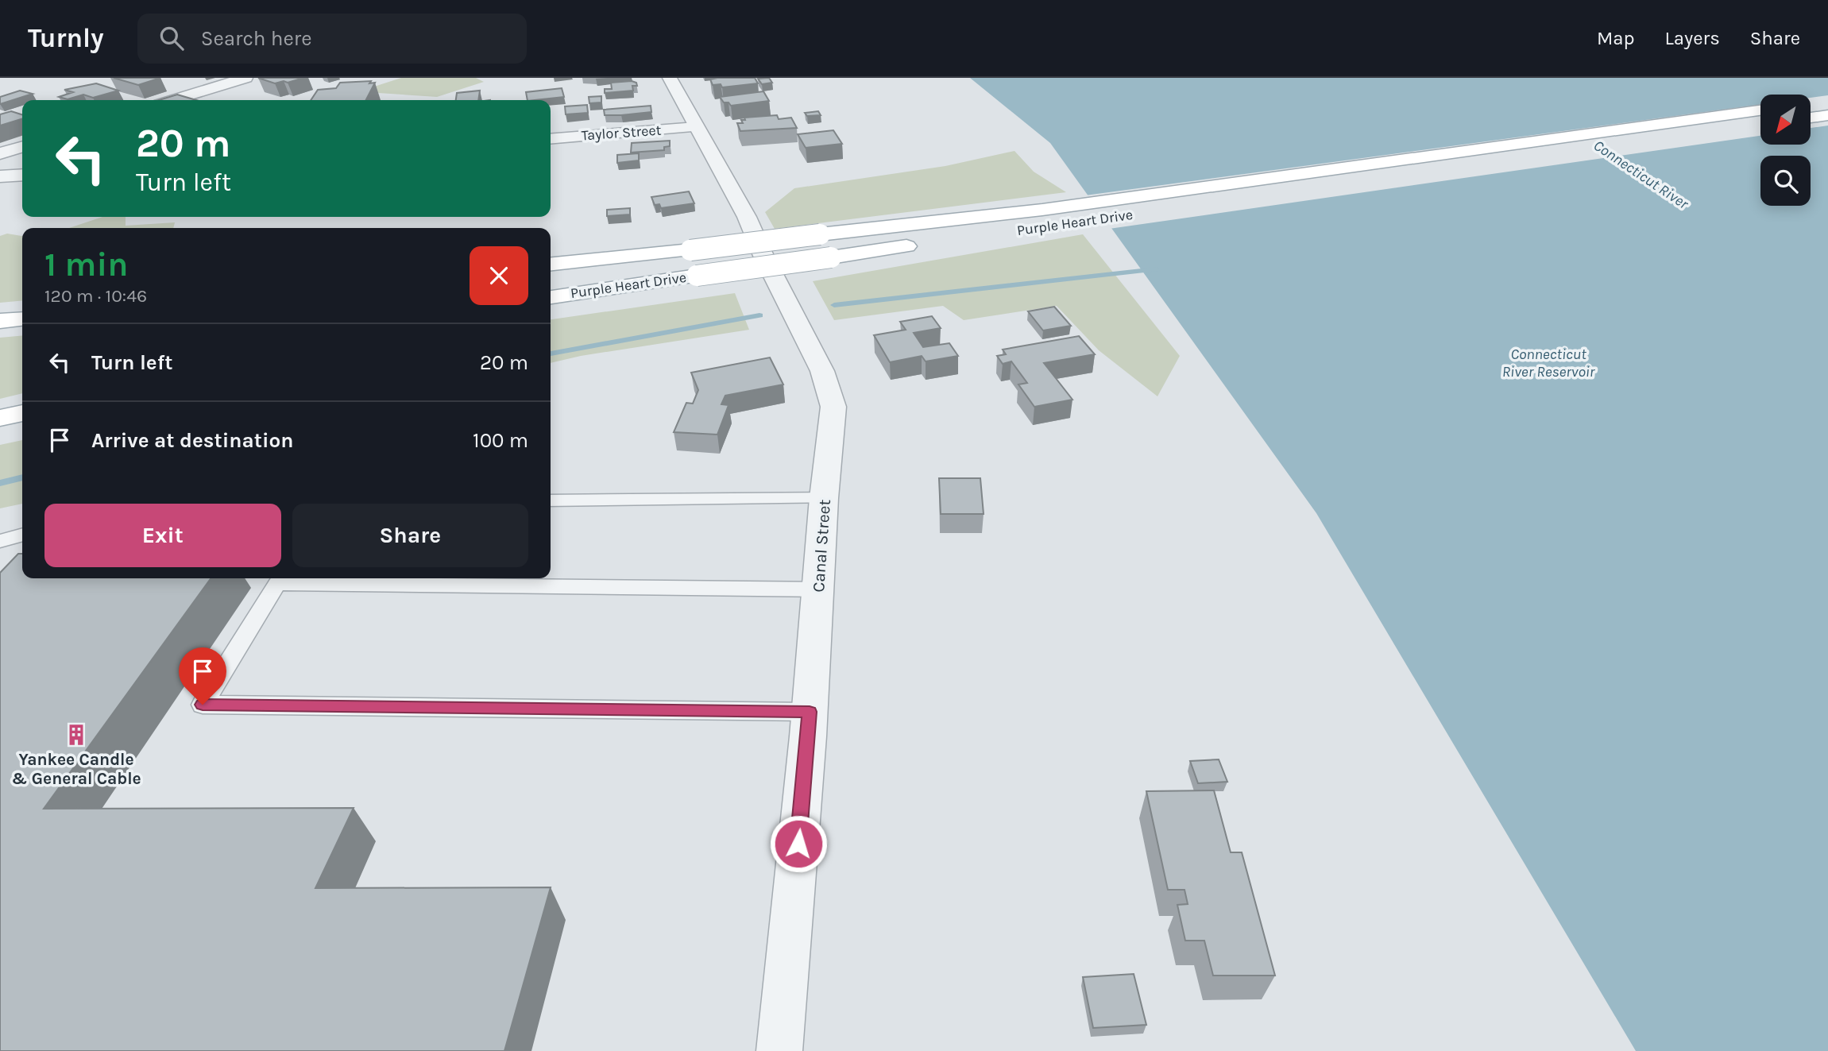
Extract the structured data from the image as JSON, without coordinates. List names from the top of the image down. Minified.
{"streets":{"main road":["Purple Heart Drive"],"street":["Taylor Street","Canal Street"]},"crossings":[["Taylor Street","Canal Street"]],"water":["Connecticut River","Connecticut River Reservoir"],"places":{"building":["Yankee Candle & General Cable"]},"north":"bottom left","page":{"header":"Turnly","search":"Search here","nav":["Map","Layers","Share"],"turn":["20 m","Turn left"],"heading":["1 min","120 m · 10:46"],"list":[{"name":"Turn left","value":"20 m"},{"name":"Arrive at destination","value":"100 m"}],"buttons":["Exit","Share"]}}
